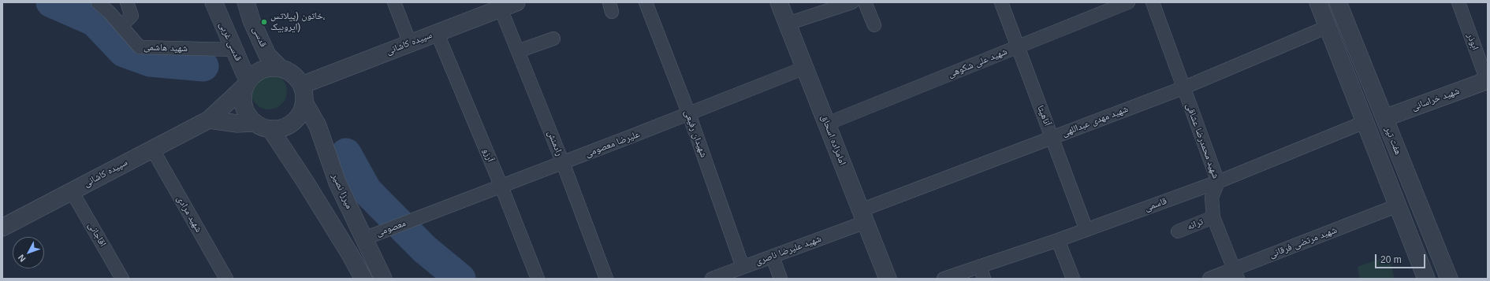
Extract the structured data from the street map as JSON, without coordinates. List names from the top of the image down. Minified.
{"streets":{"street":["قدسی","قدسی غربی","ابوذر","سپیده کاشانی","شهید هاشمی","شهید علی شکوهی","شهید خراسانی","آناهیتا","شهید مهدی عبداللهی","شهیدان رفیعی","امامزاده اسحاق","شهید محمدرضا عشاقی","هفت تیر","رادمنش","علیرضا معصومی","آرزو","میرزا نصیر","قاسمی","شهید مرادی","ترانه","معصومی","اقاجانی","شهید مرتضی فرقانی","شهید علیرضا ناصری"]},"crossings":[["قدسی","قدسی غربی"],["قدسی","سپیده کاشانی"],["قدسی","میرزا نصیر"],["قدسی غربی","سپیده کاشانی"],["قدسی غربی","شهید هاشمی"],["قدسی غربی","میرزا نصیر"],["ابوذر","شهید خراسانی"],["سپیده کاشانی","رادمنش"],["سپیده کاشانی","آرزو"],["سپیده کاشانی","میرزا نصیر"],["سپیده کاشانی","شهید مرادی"],["سپیده کاشانی","اقاجانی"],["شهید علی شکوهی","آناهیتا"],["شهید علی شکوهی","امامزاده اسحاق"],["شهید خراسانی","هفت تیر"],["آناهیتا","شهید مهدی عبداللهی"],["آناهیتا","قاسمی"],["شهید مهدی عبداللهی","امامزاده اسحاق"],["شهید مهدی عبداللهی","شهید محمدرضا عشاقی"],["شهید مهدی عبداللهی","هفت تیر"],["شهید مهدی عبداللهی","شهید علیرضا ناصری"],["شهیدان رفیعی","علیرضا معصومی"],["شهیدان رفیعی","شهید علیرضا ناصری"],["امامزاده اسحاق","علیرضا معصومی"],["امامزاده اسحاق","شهید علیرضا ناصری"],["شهید محمدرضا عشاقی","قاسمی"],["شهید محمدرضا عشاقی","ترانه"],["شهید محمدرضا عشاقی","شهید مرتضی فرقانی"],["هفت تیر","قاسمی"],["هفت تیر","شهید مرتضی فرقانی"],["رادمنش","علیرضا معصومی"],["علیرضا معصومی","آرزو"],["علیرضا معصومی","معصومی"],["میرزا نصیر","معصومی"]],"places":["خاتون (پیلاتس، ایروبیک)"],"scale_bar":"20 m","north":"bottom left"}
